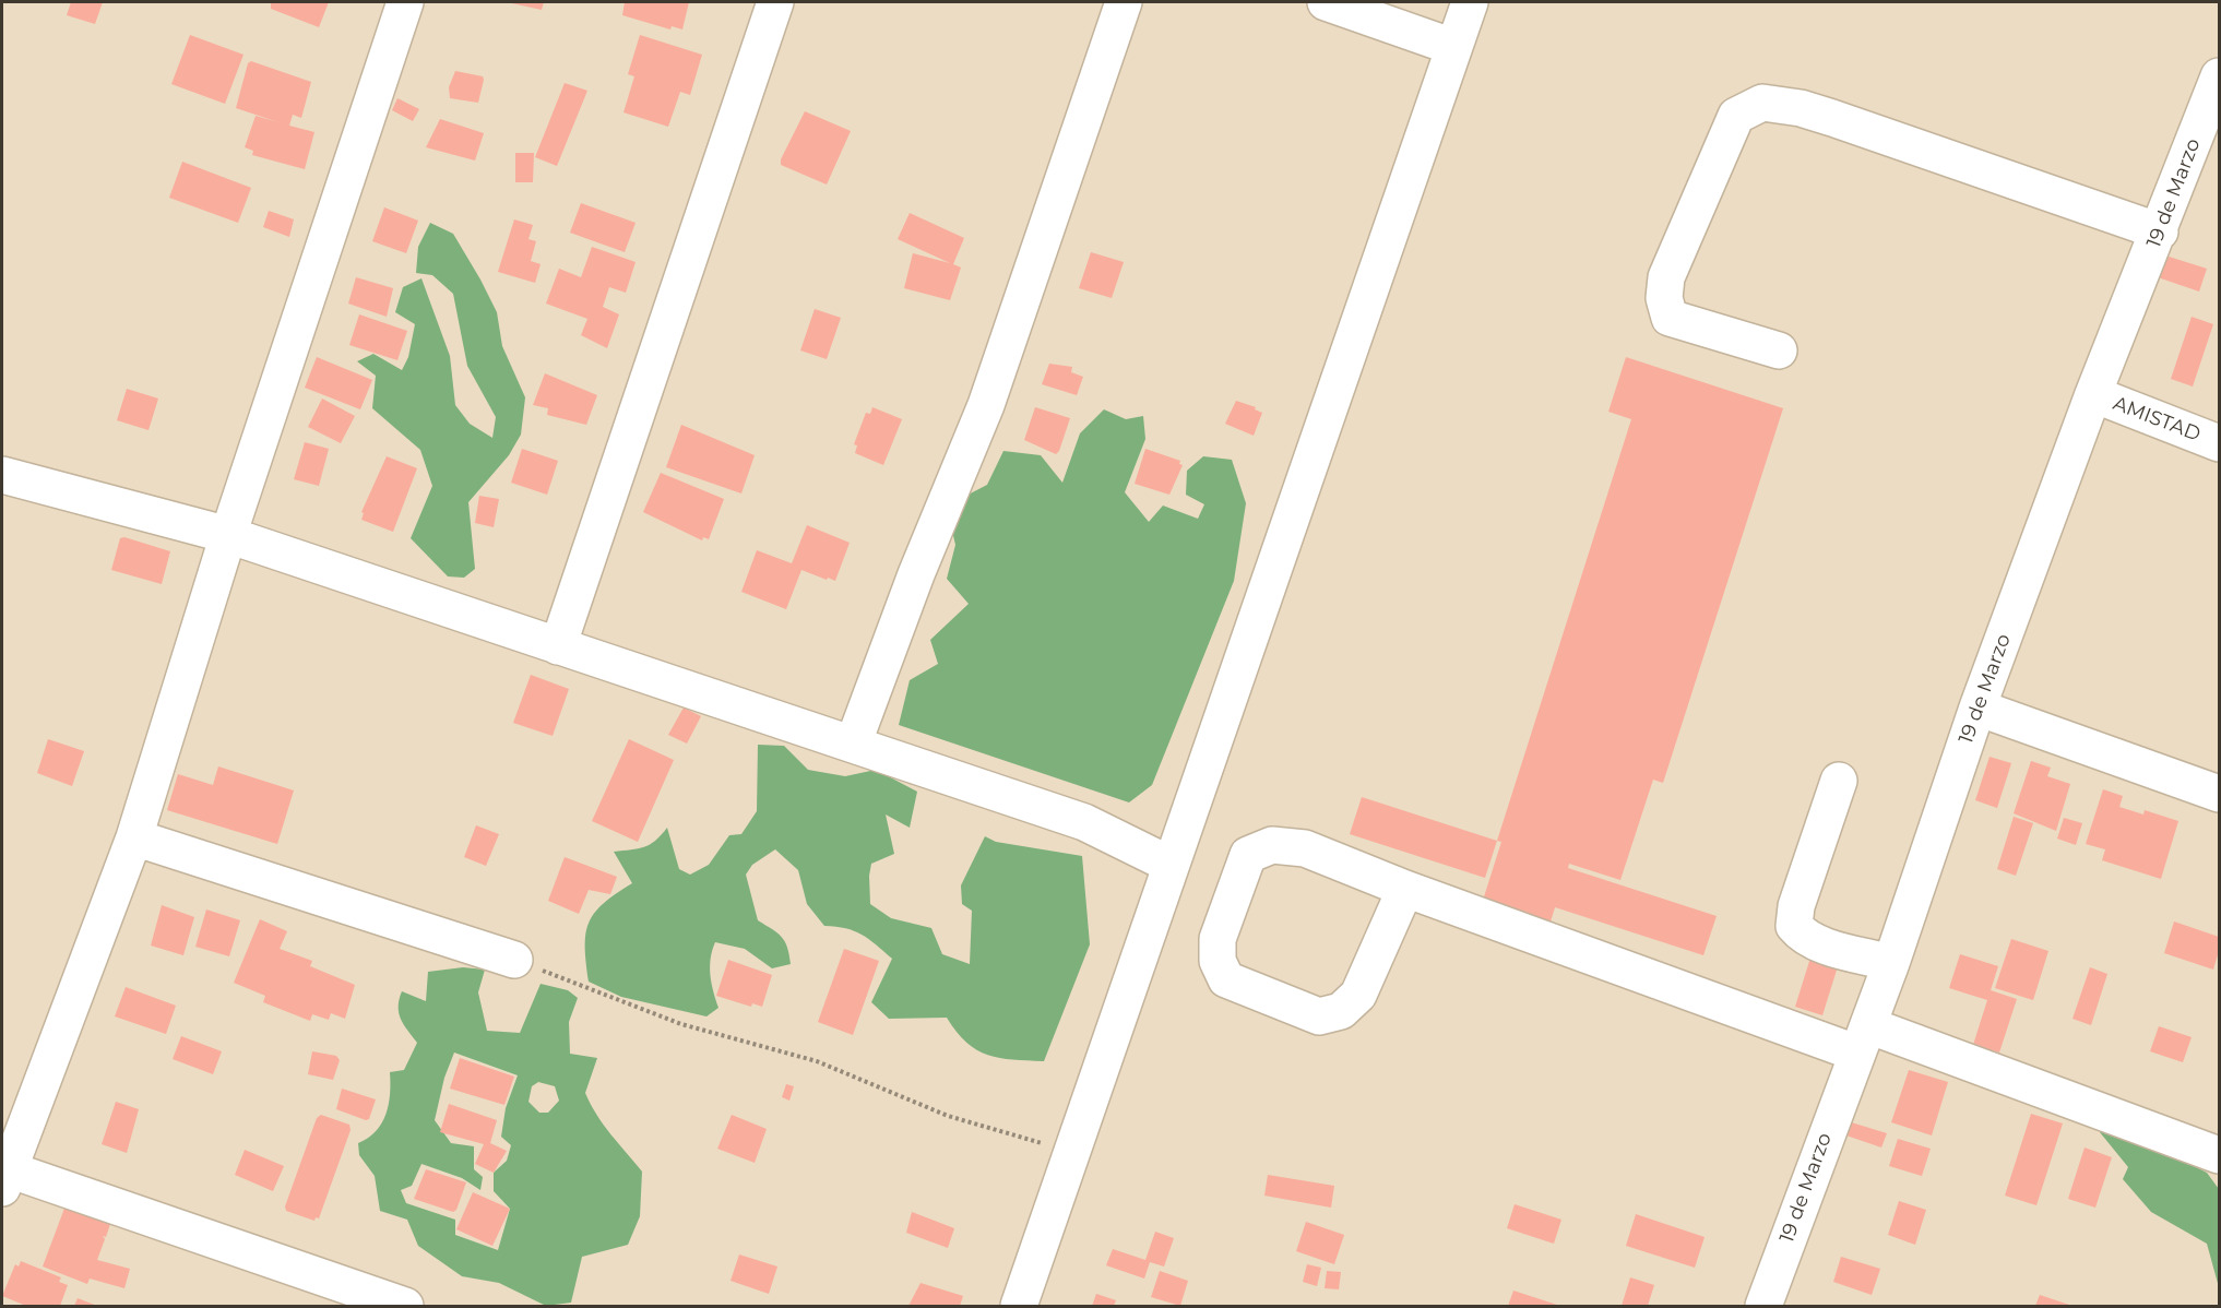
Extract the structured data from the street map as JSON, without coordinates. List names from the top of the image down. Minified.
{"streets":{"street":["19 de Marzo","AMISTAD"]},"crossings":[["19 de Marzo","AMISTAD"]]}
